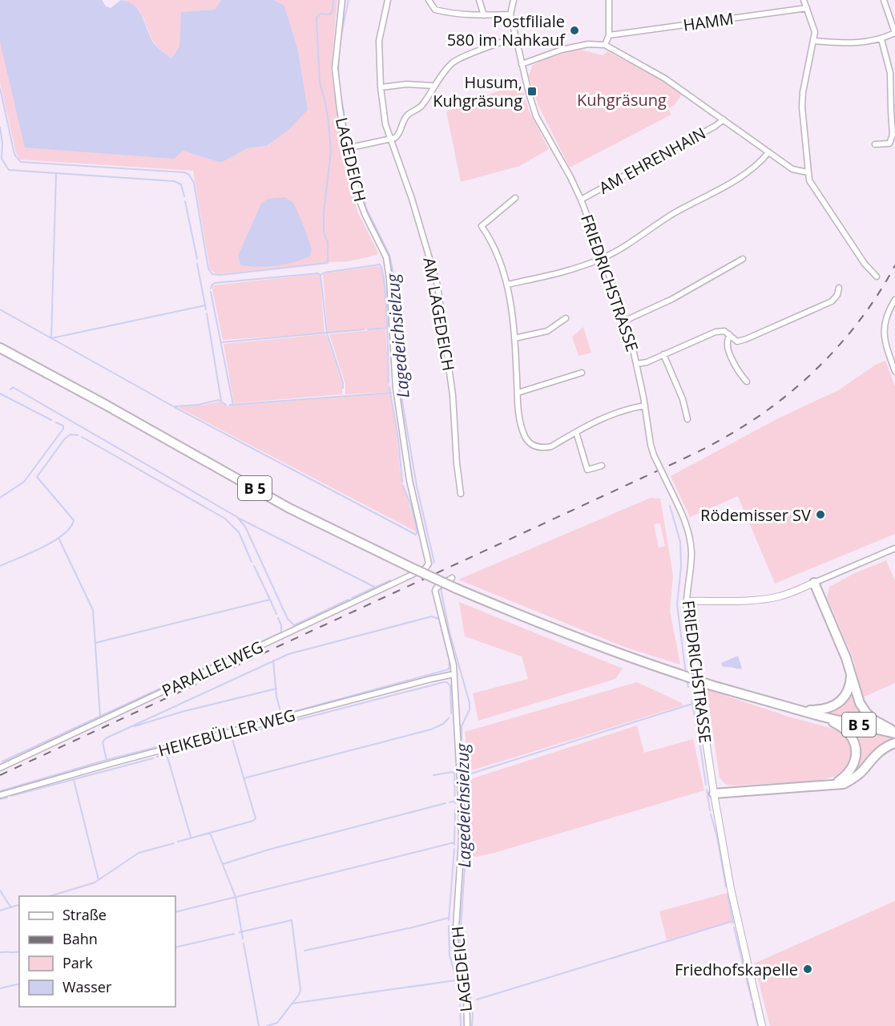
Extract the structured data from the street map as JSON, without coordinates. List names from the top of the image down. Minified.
{"streets":{"highway":["B 5"],"street":["HAMM","LAGEDEICH","AM EHRENHAIN","FRIEDRICHSTRASSE","AM LAGEDEICH","PARALLELWEG","HEIKEBÜLLER WEG"]},"crossings":[["LAGEDEICH","PARALLELWEG"],["LAGEDEICH","HEIKEBÜLLER WEG"],["AM EHRENHAIN","FRIEDRICHSTRASSE"]],"water":["Lagedeichsielzug"],"parks":["Kuhgräsung"],"places":{"other":["Postfiliale 580 im Nahkauf","Rödemisser SV","Friedhofskapelle"],"transit":["Husum, Kuhgräsung"]},"legend":["Straße","Bahn","Park","Wasser"]}
